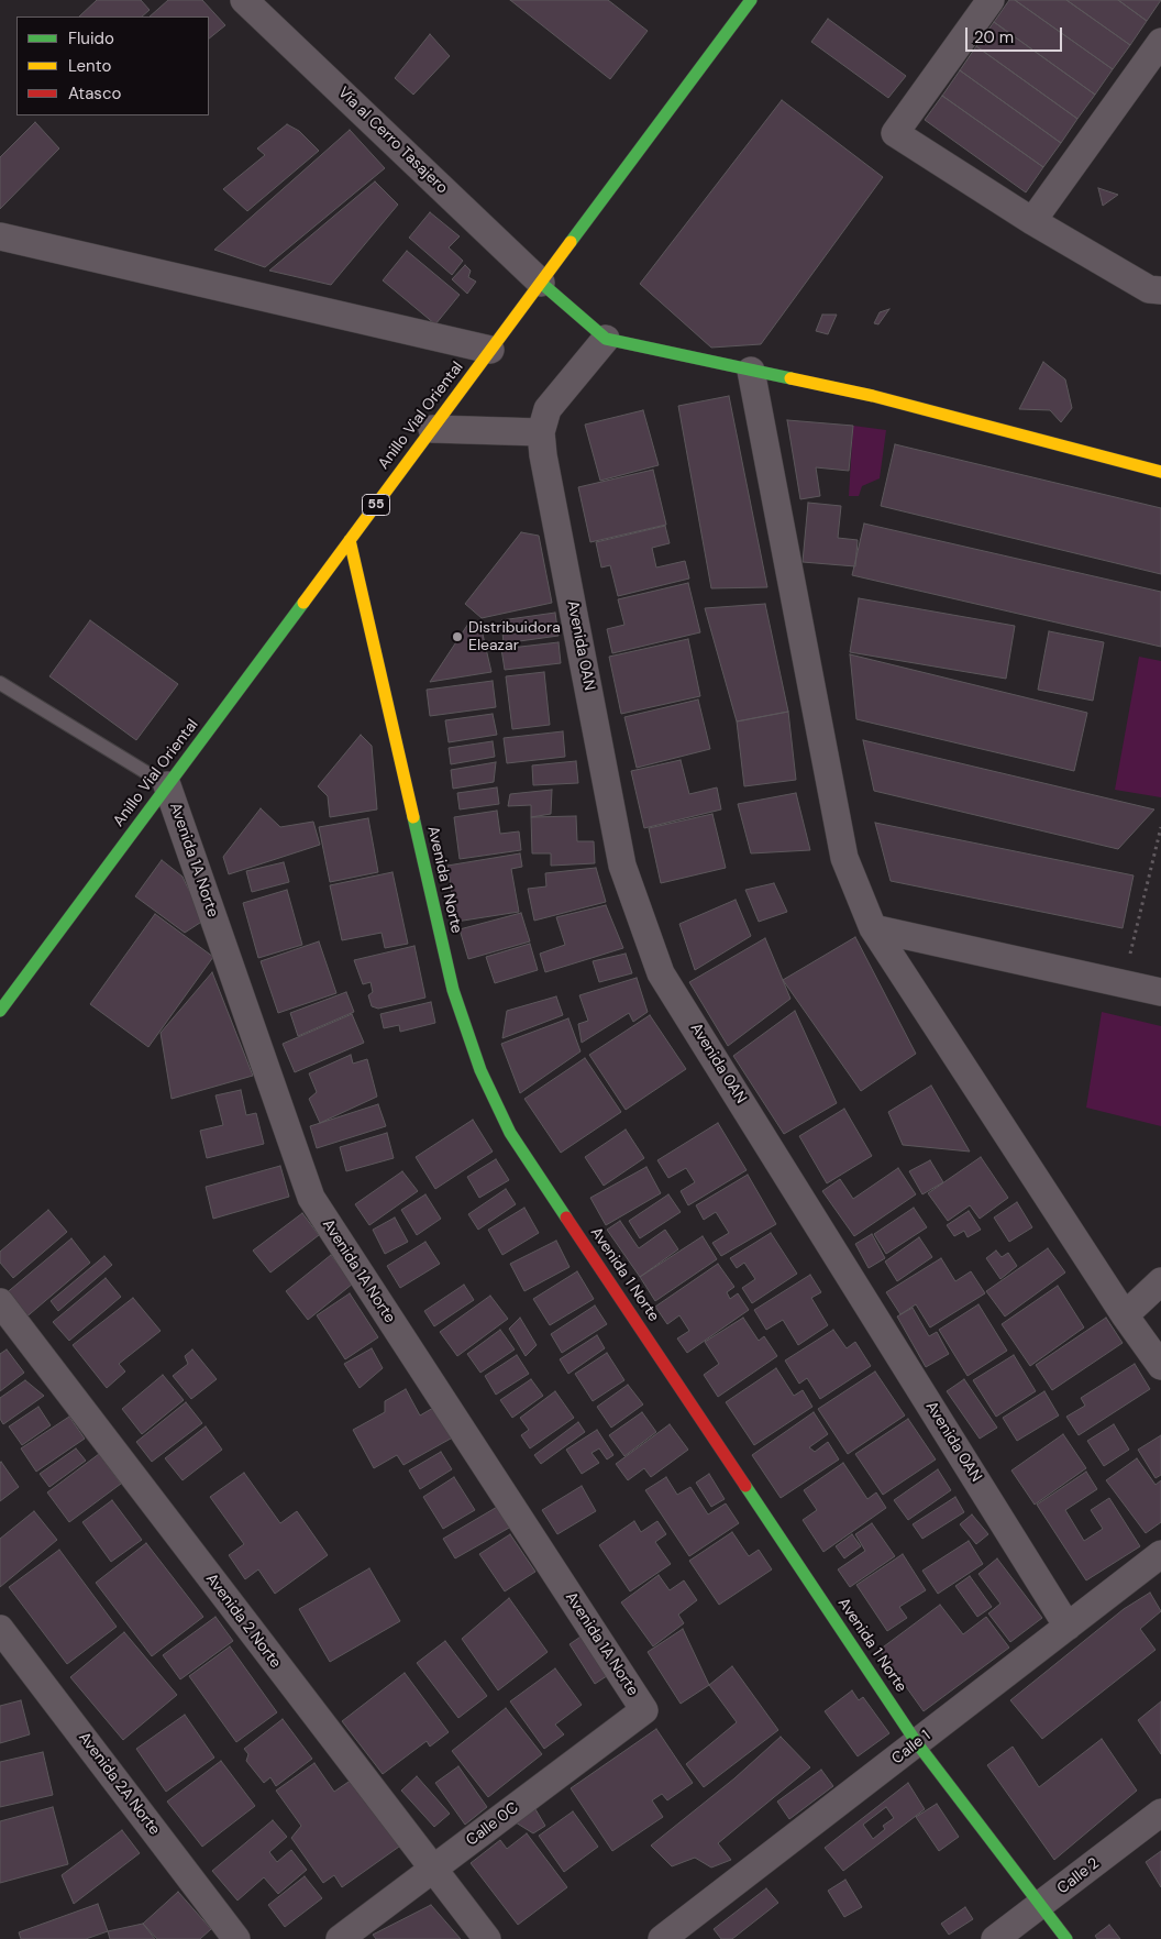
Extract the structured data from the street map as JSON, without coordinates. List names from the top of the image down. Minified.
{"streets":{"main road":["Anillo Vial Oriental","55","Avenida 1 Norte"],"street":["Vía al Cerro Tasajero","Avenida 0AN","Avenida 1A Norte","Avenida 2 Norte","Calle 1","Avenida 2A Norte","Calle 0C","Calle 2"]},"crossings":[["Vía al Cerro Tasajero","Anillo Vial Oriental"],["Anillo Vial Oriental","Avenida 1A Norte"],["Anillo Vial Oriental","Avenida 1 Norte"],["Avenida 0AN","Calle 1"],["Avenida 1A Norte","Calle 0C"],["Avenida 1 Norte","Calle 1"],["Avenida 1 Norte","Calle 2"],["Avenida 2 Norte","Calle 0C"]],"places":["Distribuidora Eleazar"],"legend":["Fluido","Lento","Atasco"],"scale_bar":"20 m"}
